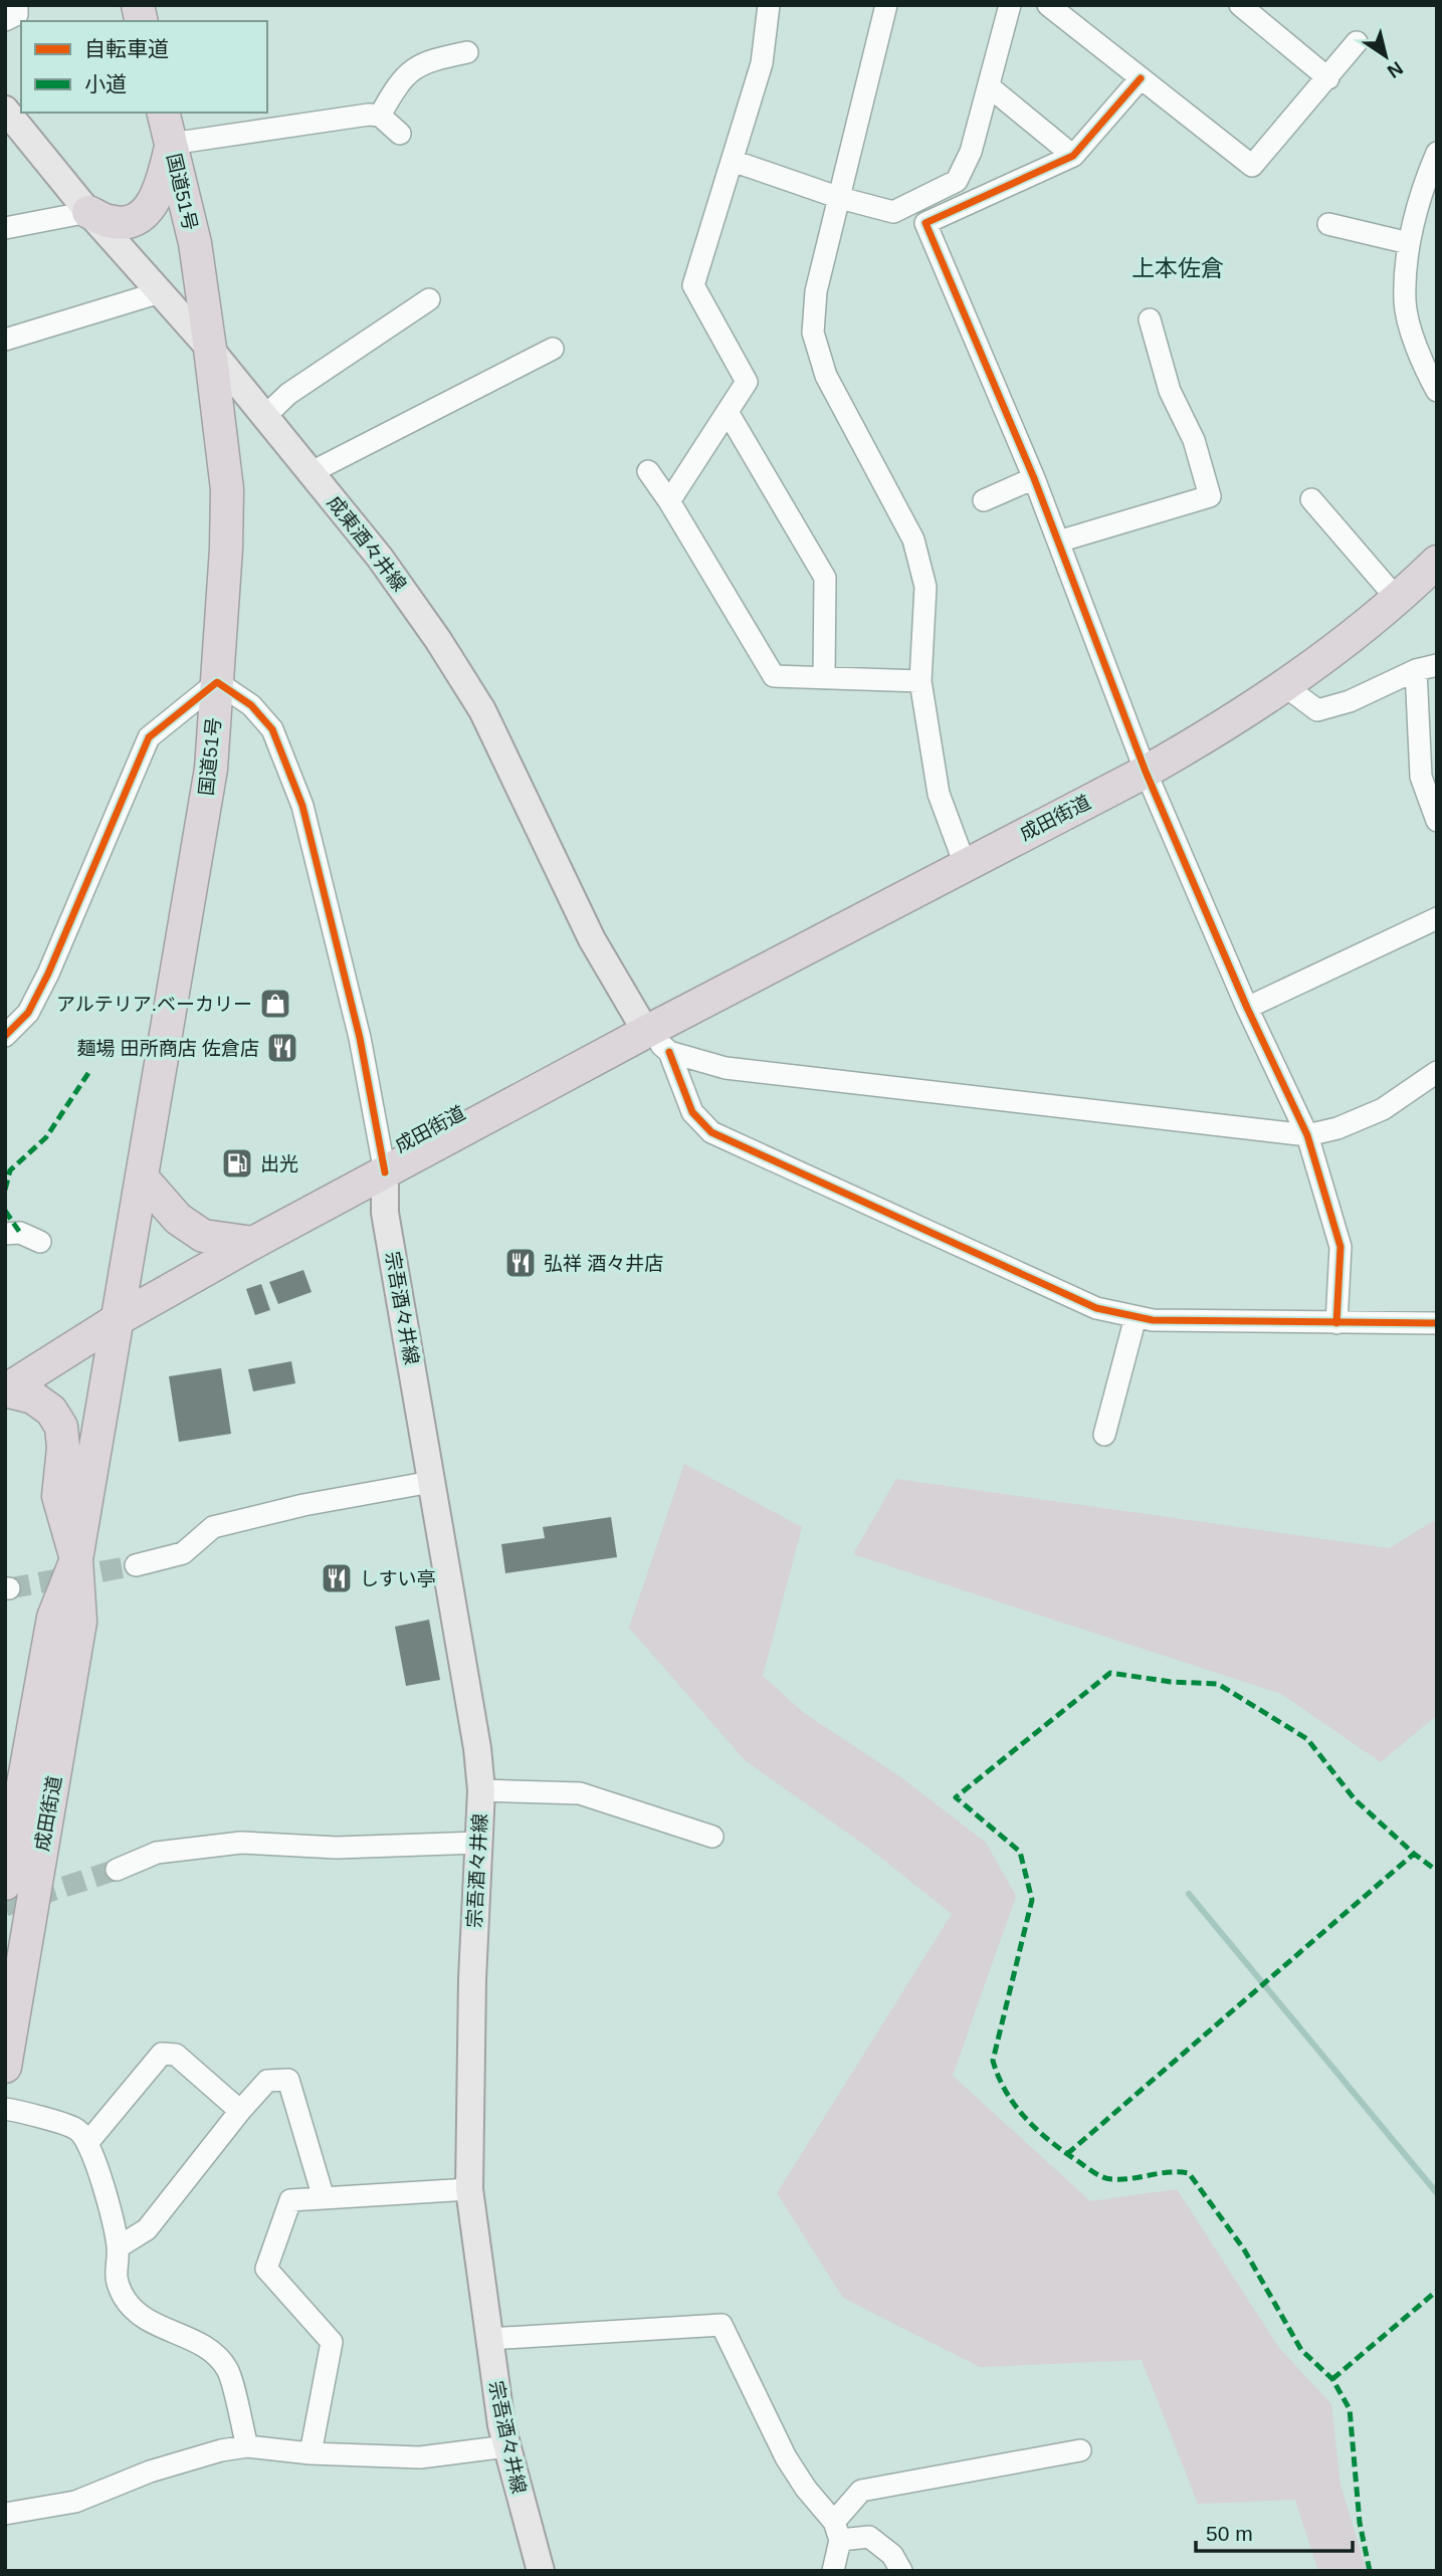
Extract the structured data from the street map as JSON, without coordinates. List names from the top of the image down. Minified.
{"streets":{"highway":["国道51号","成田街道"],"main road":["成東酒々井線","宗吾酒々井線"]},"crossings":[["国道51号","成東酒々井線"],["国道51号","成田街道"],["成東酒々井線","成田街道"],["成田街道","宗吾酒々井線"]],"districts":["上本佐倉"],"places":{"shop":["アルテリア.ベーカリー"],"restaurant":["麺場 田所商店 佐倉店","弘祥 酒々井店","しすい亭"],"fuel station":["出光"]},"legend":["自転車道","小道"],"scale_bar":"50 m","north":"bottom right"}
